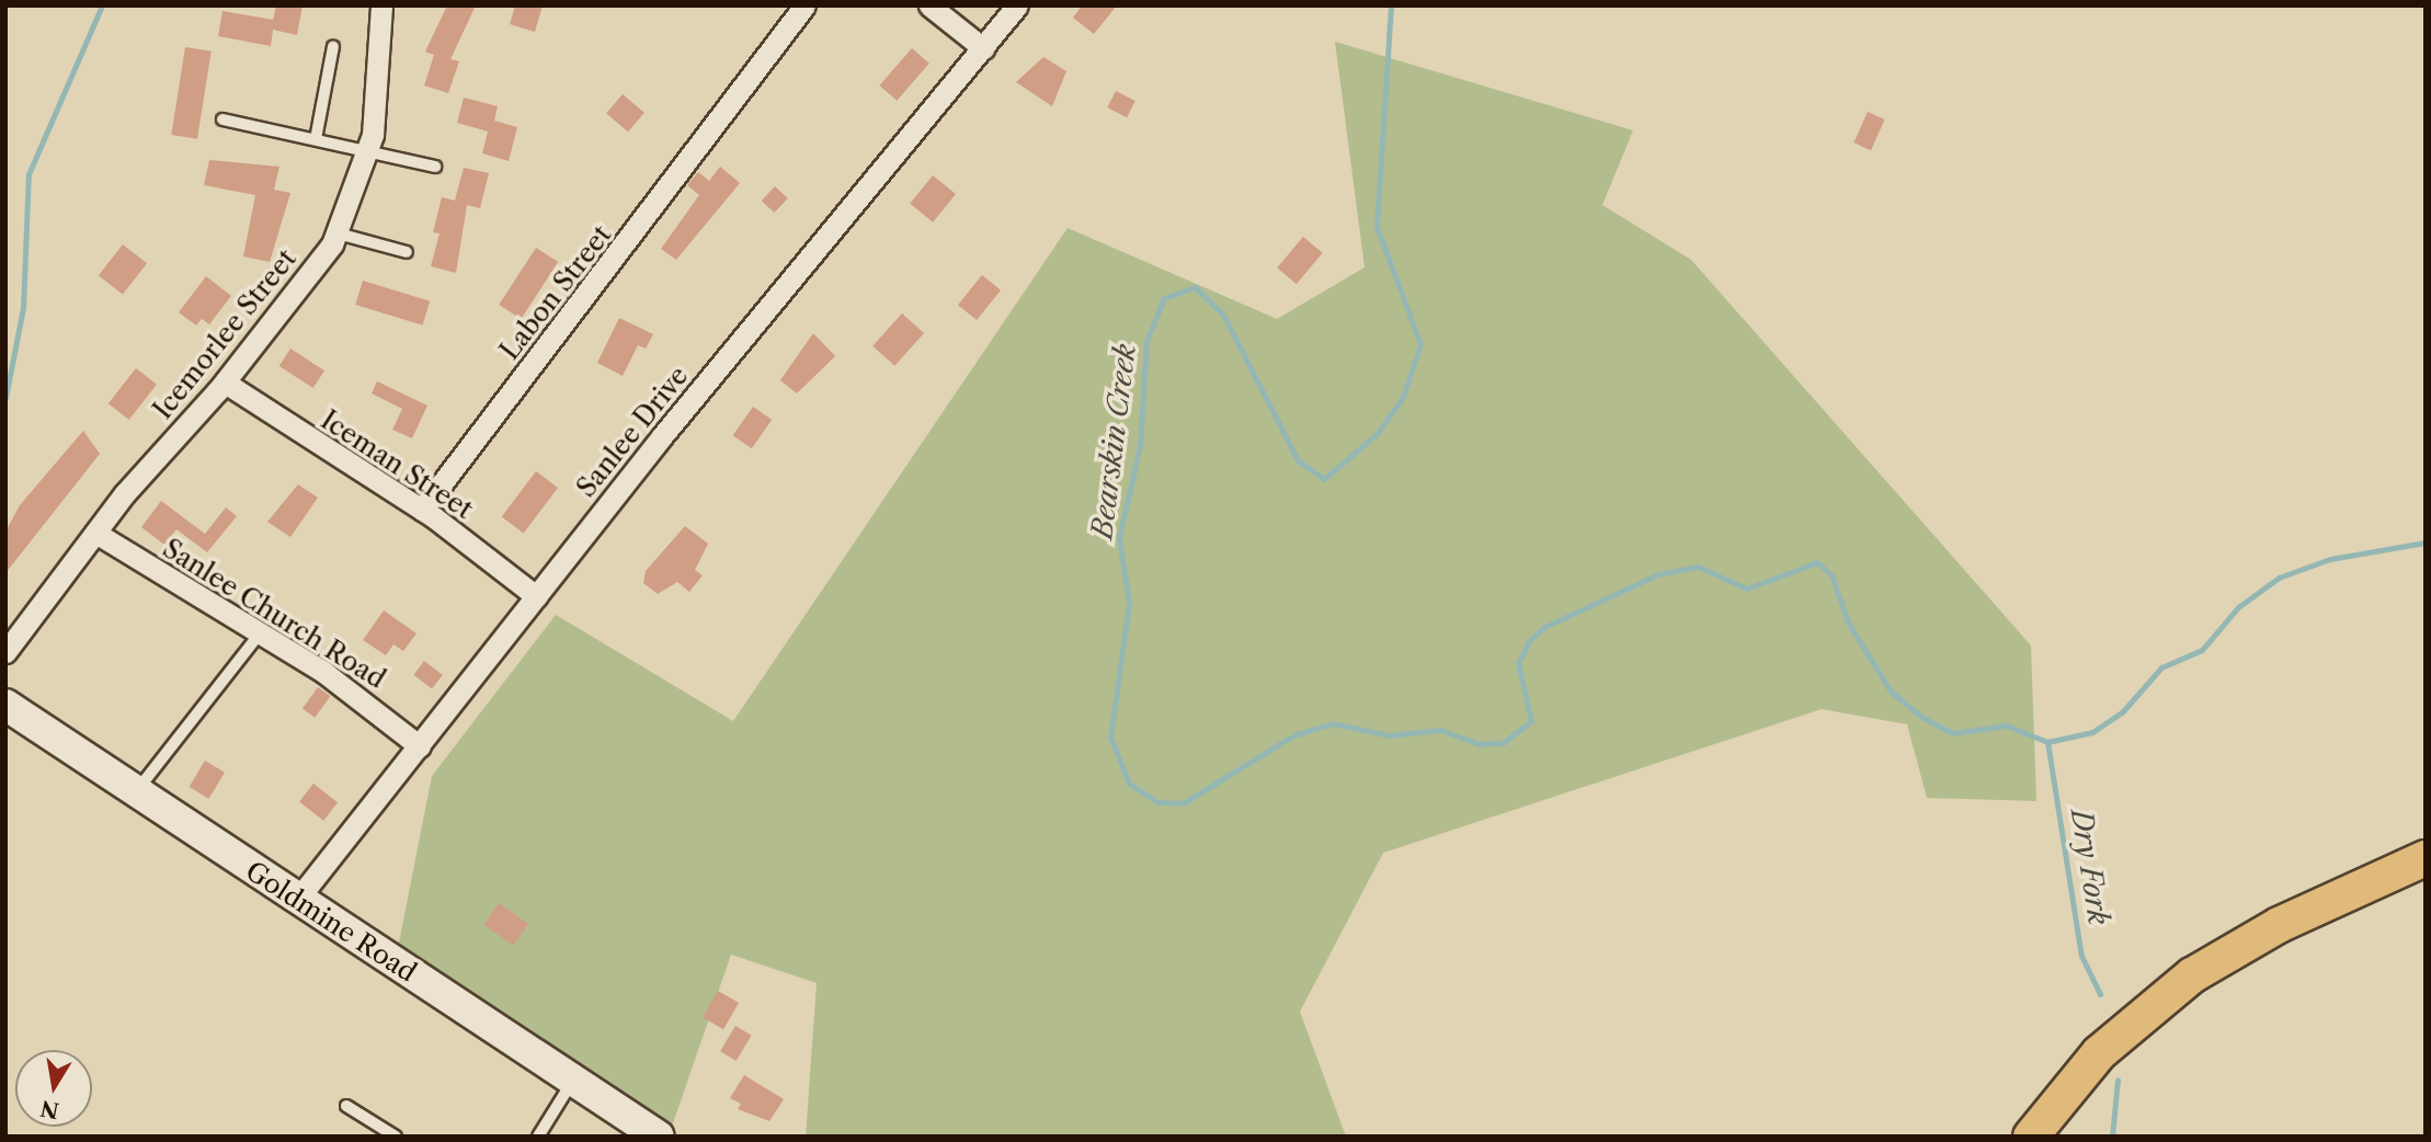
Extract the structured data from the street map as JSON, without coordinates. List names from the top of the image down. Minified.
{"streets":{"main road":["Goldmine Road"],"street":["Labon Street","Icemorlee Street","Sanlee Drive","Iceman Street","Sanlee Church Road"]},"crossings":[["Labon Street","Iceman Street"],["Icemorlee Street","Iceman Street"],["Icemorlee Street","Sanlee Church Road"],["Sanlee Drive","Iceman Street"],["Sanlee Drive","Sanlee Church Road"],["Sanlee Drive","Goldmine Road"]],"water":["Bearskin Creek","Dry Fork"],"north":"bottom"}
